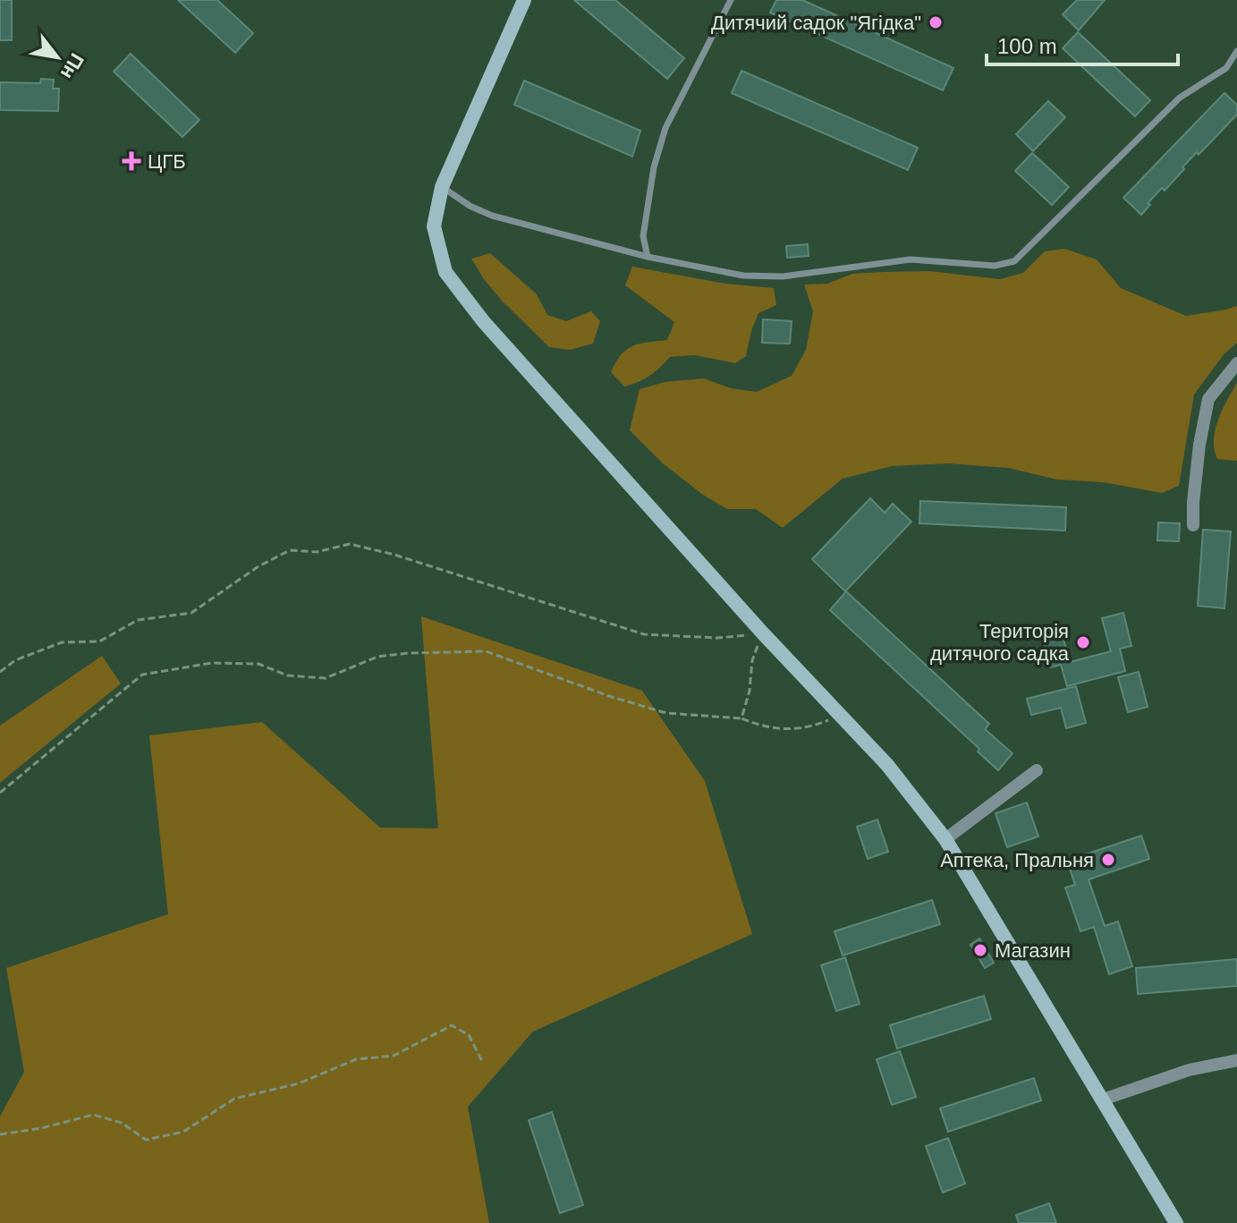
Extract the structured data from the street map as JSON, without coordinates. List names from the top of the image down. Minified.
{"places":{"other":["Дитячий садок \"Ягідка\"","Територія дитячого садка","Аптека, Пральня","Магазин"],"health":["ЦГБ"]},"scale_bar":"100 m","north":"bottom right"}
